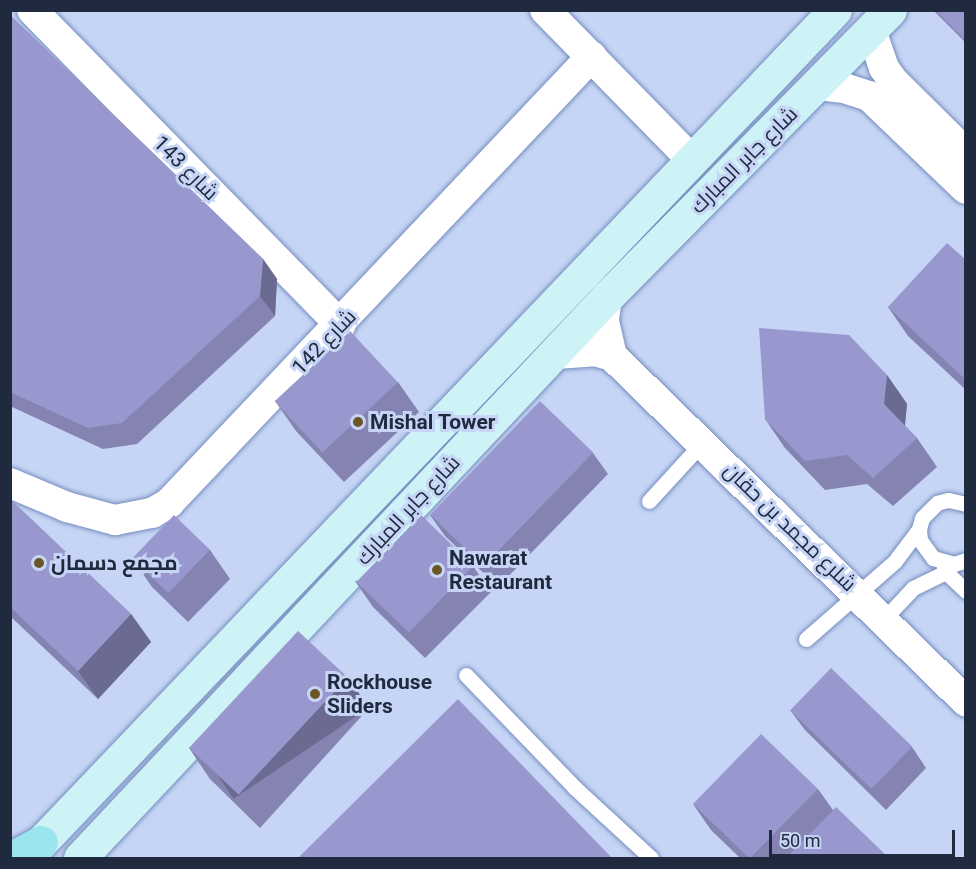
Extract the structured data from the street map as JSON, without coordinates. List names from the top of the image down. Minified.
{"streets":{"main road":["شارع جابر المبارك"],"street":["شارع 143","شارع 142","شلرع مجمد بن حقان"]},"crossings":[["شارع 143","شارع 142"]],"places":["Mishal Tower","مجمع دسمان","Nawarat Restaurant","Rockhouse Sliders"],"scale_bar":"50 m"}
